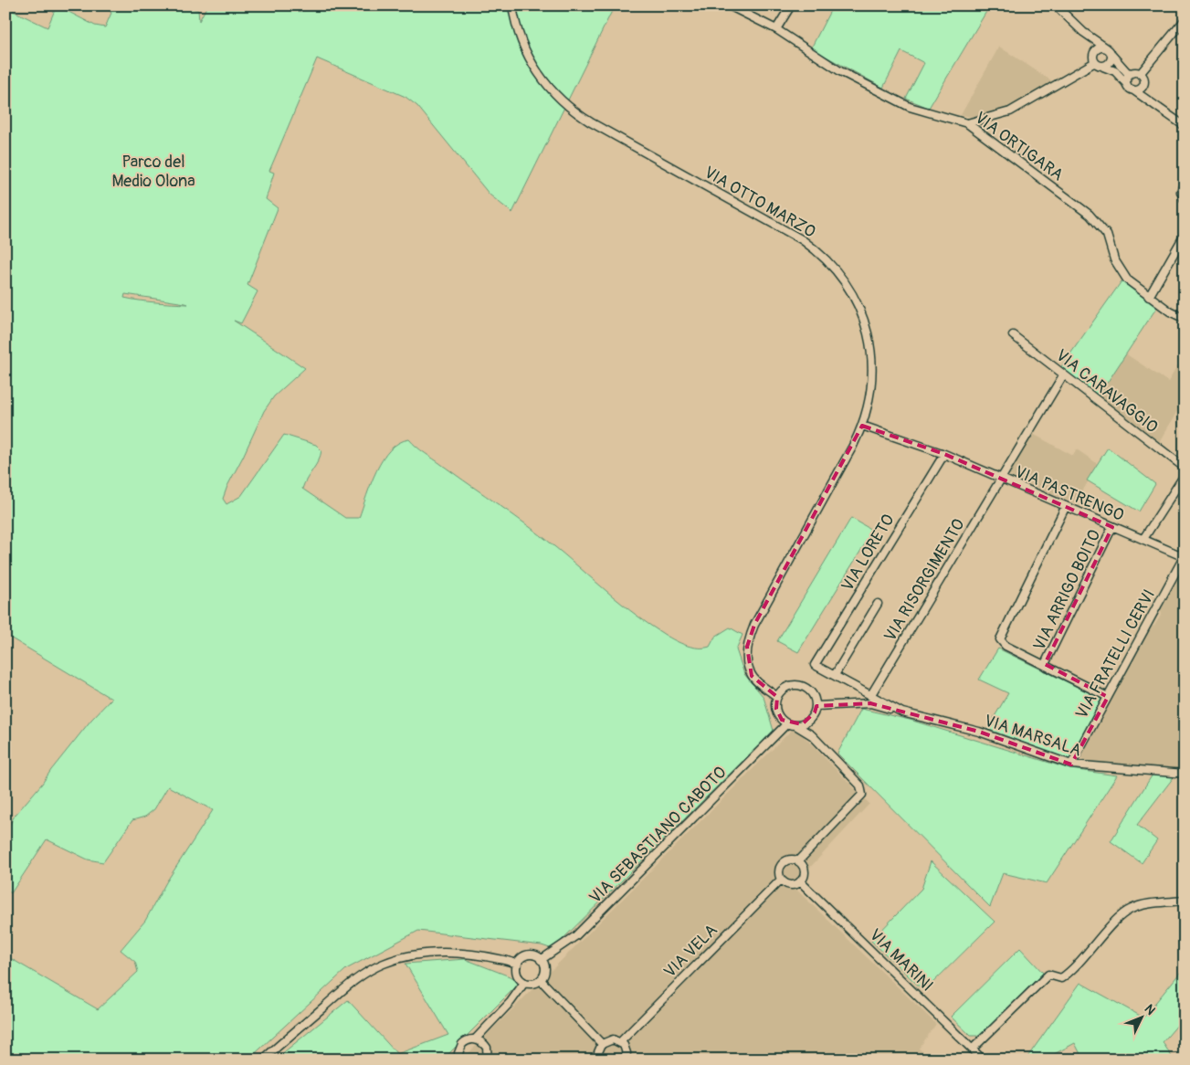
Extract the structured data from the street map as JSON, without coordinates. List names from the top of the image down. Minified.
{"streets":{"street":["VIA ORTIGARA","VIA OTTO MARZO","VIA CARAVAGGIO","VIA PASTRENGO","VIA LORETO","VIA RISORGIMENTO","VIA ARRIGO BOITO","VIA FRATELLI CERVI","VIA MARSALA","VIA SEBASTIANO CABOTO","VIA VELA","VIA MARINI"]},"crossings":[["VIA OTTO MARZO","VIA PASTRENGO"],["VIA OTTO MARZO","VIA MARSALA"],["VIA OTTO MARZO","VIA SEBASTIANO CABOTO"],["VIA OTTO MARZO","VIA VELA"],["VIA CARAVAGGIO","VIA RISORGIMENTO"],["VIA PASTRENGO","VIA LORETO"],["VIA PASTRENGO","VIA RISORGIMENTO"],["VIA PASTRENGO","VIA ARRIGO BOITO"],["VIA PASTRENGO","VIA FRATELLI CERVI"],["VIA LORETO","VIA MARSALA"],["VIA RISORGIMENTO","VIA MARSALA"],["VIA FRATELLI CERVI","VIA MARSALA"],["VIA MARSALA","VIA SEBASTIANO CABOTO"],["VIA MARSALA","VIA VELA"],["VIA SEBASTIANO CABOTO","VIA VELA"],["VIA VELA","VIA MARINI"]],"parks":["Parco del Medio Olona"],"north":"top right"}
